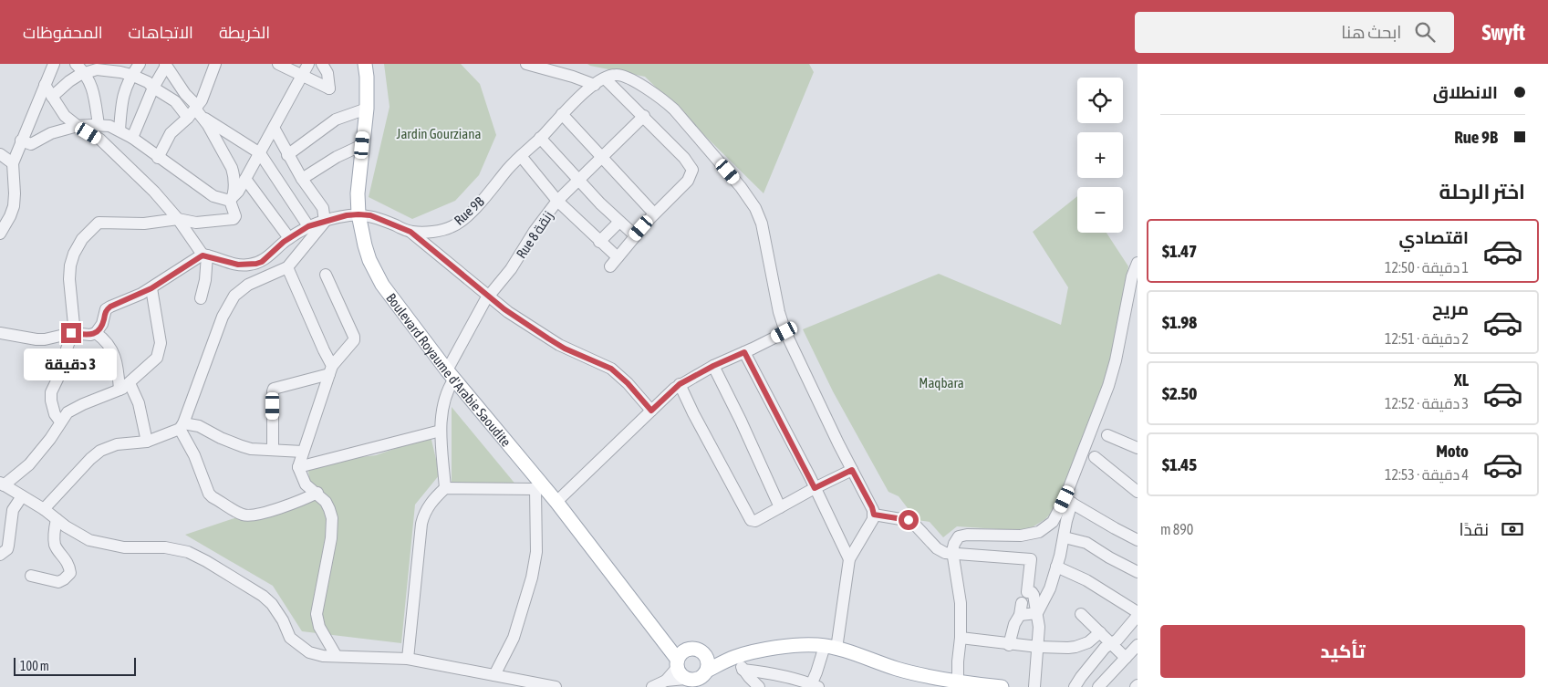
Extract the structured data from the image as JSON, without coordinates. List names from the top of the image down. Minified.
{"streets":{"main road":["Boulevard Royaume d'Arabie Saoudite"],"street":["Rue 9B","Rue 8 زنقة"]},"crossings":[["Rue 9B","Boulevard Royaume d'Arabie Saoudite"],["Rue 8 زنقة","Boulevard Royaume d'Arabie Saoudite"]],"parks":["Jardin Gourziana","Maqbara"],"scale_bar":"100 m","page":{"header":"Swyft","search":"ابحث هنا","nav":["الخريطة","الاتجاهات","المحفوظات"],"banner":["الانطلاق","Rue 9B"],"map_buttons":["+","−"],"heading":"اختر الرحلة","list":[{"name":"اقتصادي","note":"1 دقيقة · 12:50","value":"$1.47"},{"name":"مريح","note":"2 دقيقة · 12:51","value":"$1.98"},{"name":"XL","note":"3 دقيقة · 12:52","value":"$2.50"},{"name":"Moto","note":"4 دقيقة · 12:53","value":"$1.45"}],"bubble":"3 دقيقة","pay":["نقدًا","890 m"],"buttons":"تأكيد","scale":"100 m"}}
